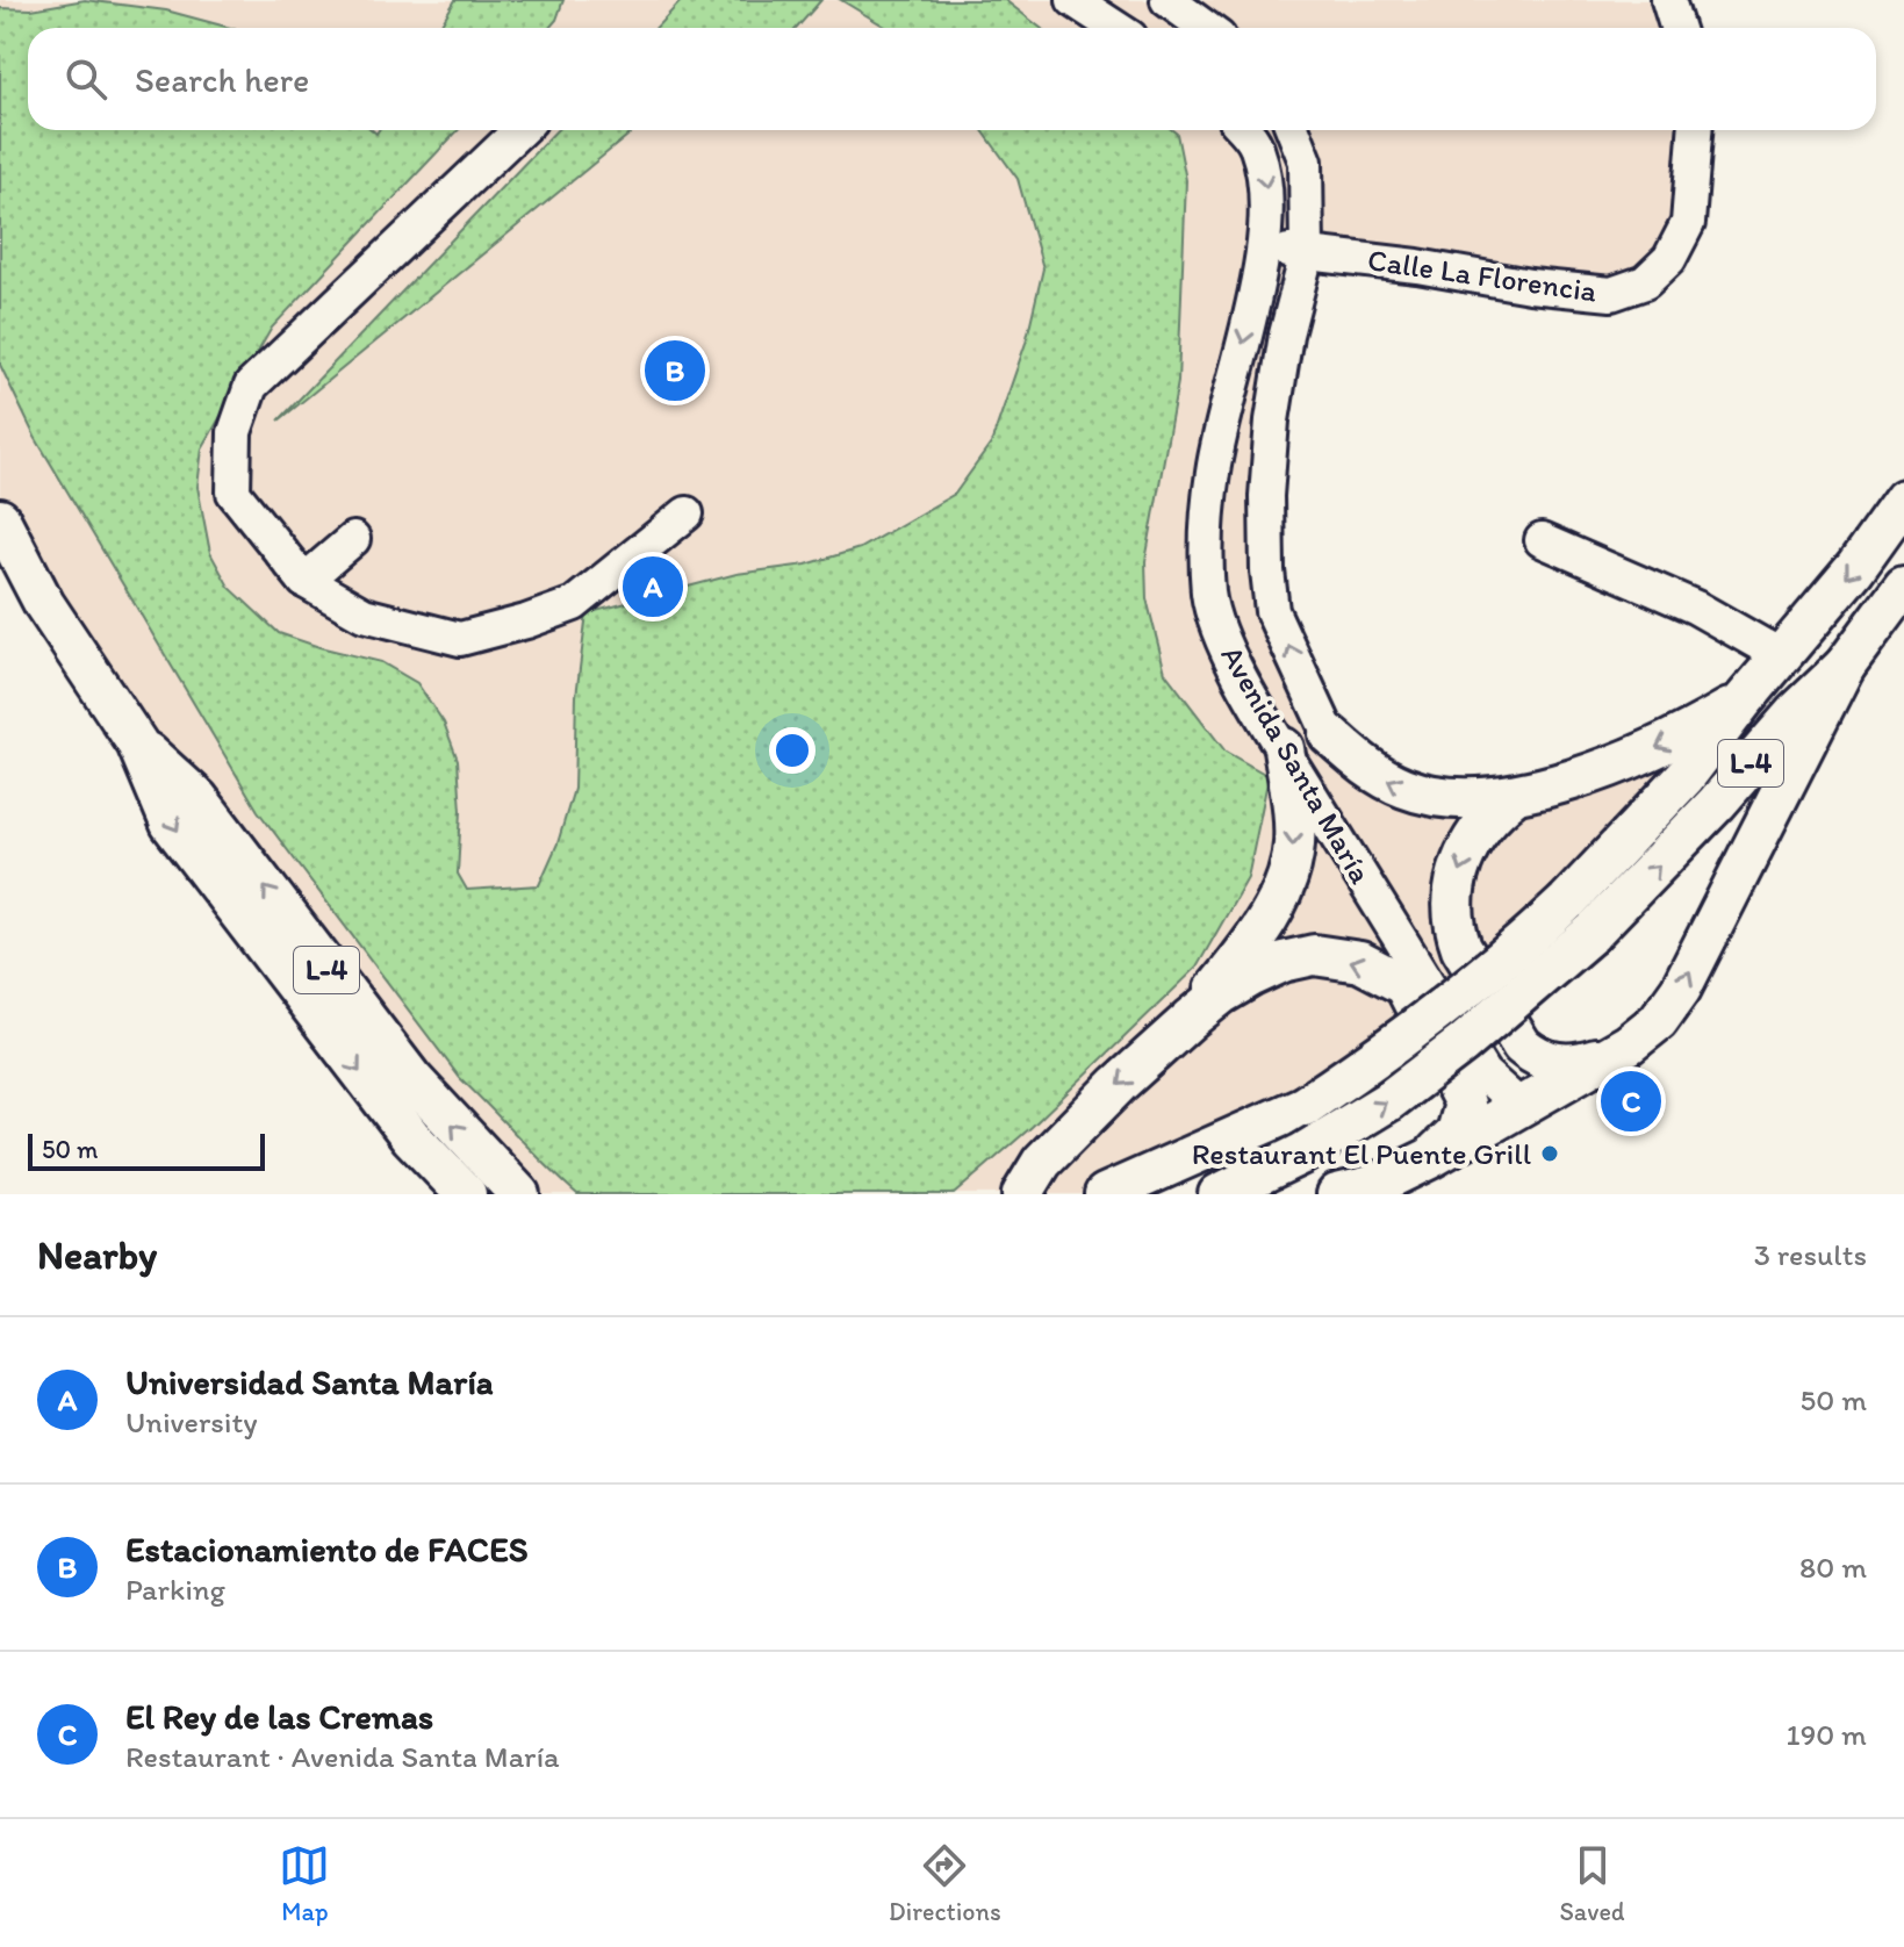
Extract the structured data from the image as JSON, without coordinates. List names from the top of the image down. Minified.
{"streets":{"main road":["L-4"],"street":["Calle La Florencia","Avenida Santa María"]},"crossings":[["Calle La Florencia","Avenida Santa María"],["L-4","Avenida Santa María"]],"places":["Restaurant El Puente Grill"],"scale_bar":"50 m","page":{"search":"Search here","pins":["B","A","C"],"scale":"50 m","heading":["Nearby","3 results"],"list":[{"mark":"A","name":"Universidad Santa María","note":"University","value":"50 m"},{"mark":"B","name":"Estacionamiento de FACES","note":"Parking","value":"80 m"},{"mark":"C","name":"El Rey de las Cremas","note":"Restaurant · Avenida Santa María","value":"190 m"}],"nav":["Map","Directions","Saved"]}}
